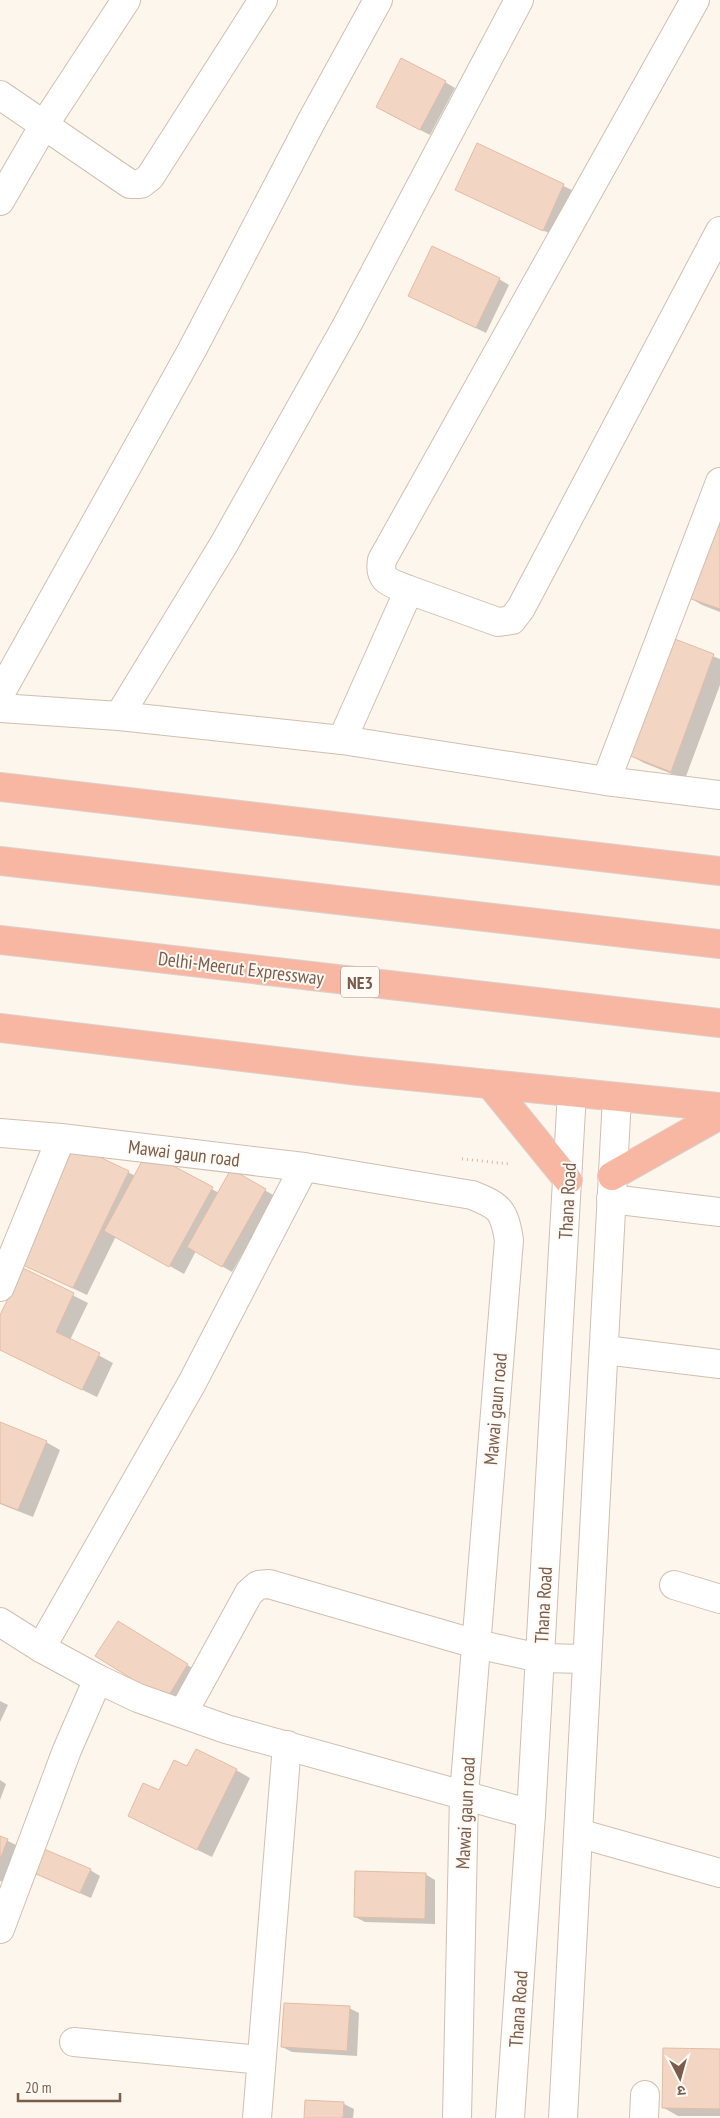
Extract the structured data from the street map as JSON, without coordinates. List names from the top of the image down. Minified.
{"streets":{"highway":["Delhi-Meerut Expressway","NE3"],"street":["Mawai gaun road","Thana Road"]},"scale_bar":"20 m","north":"bottom"}
